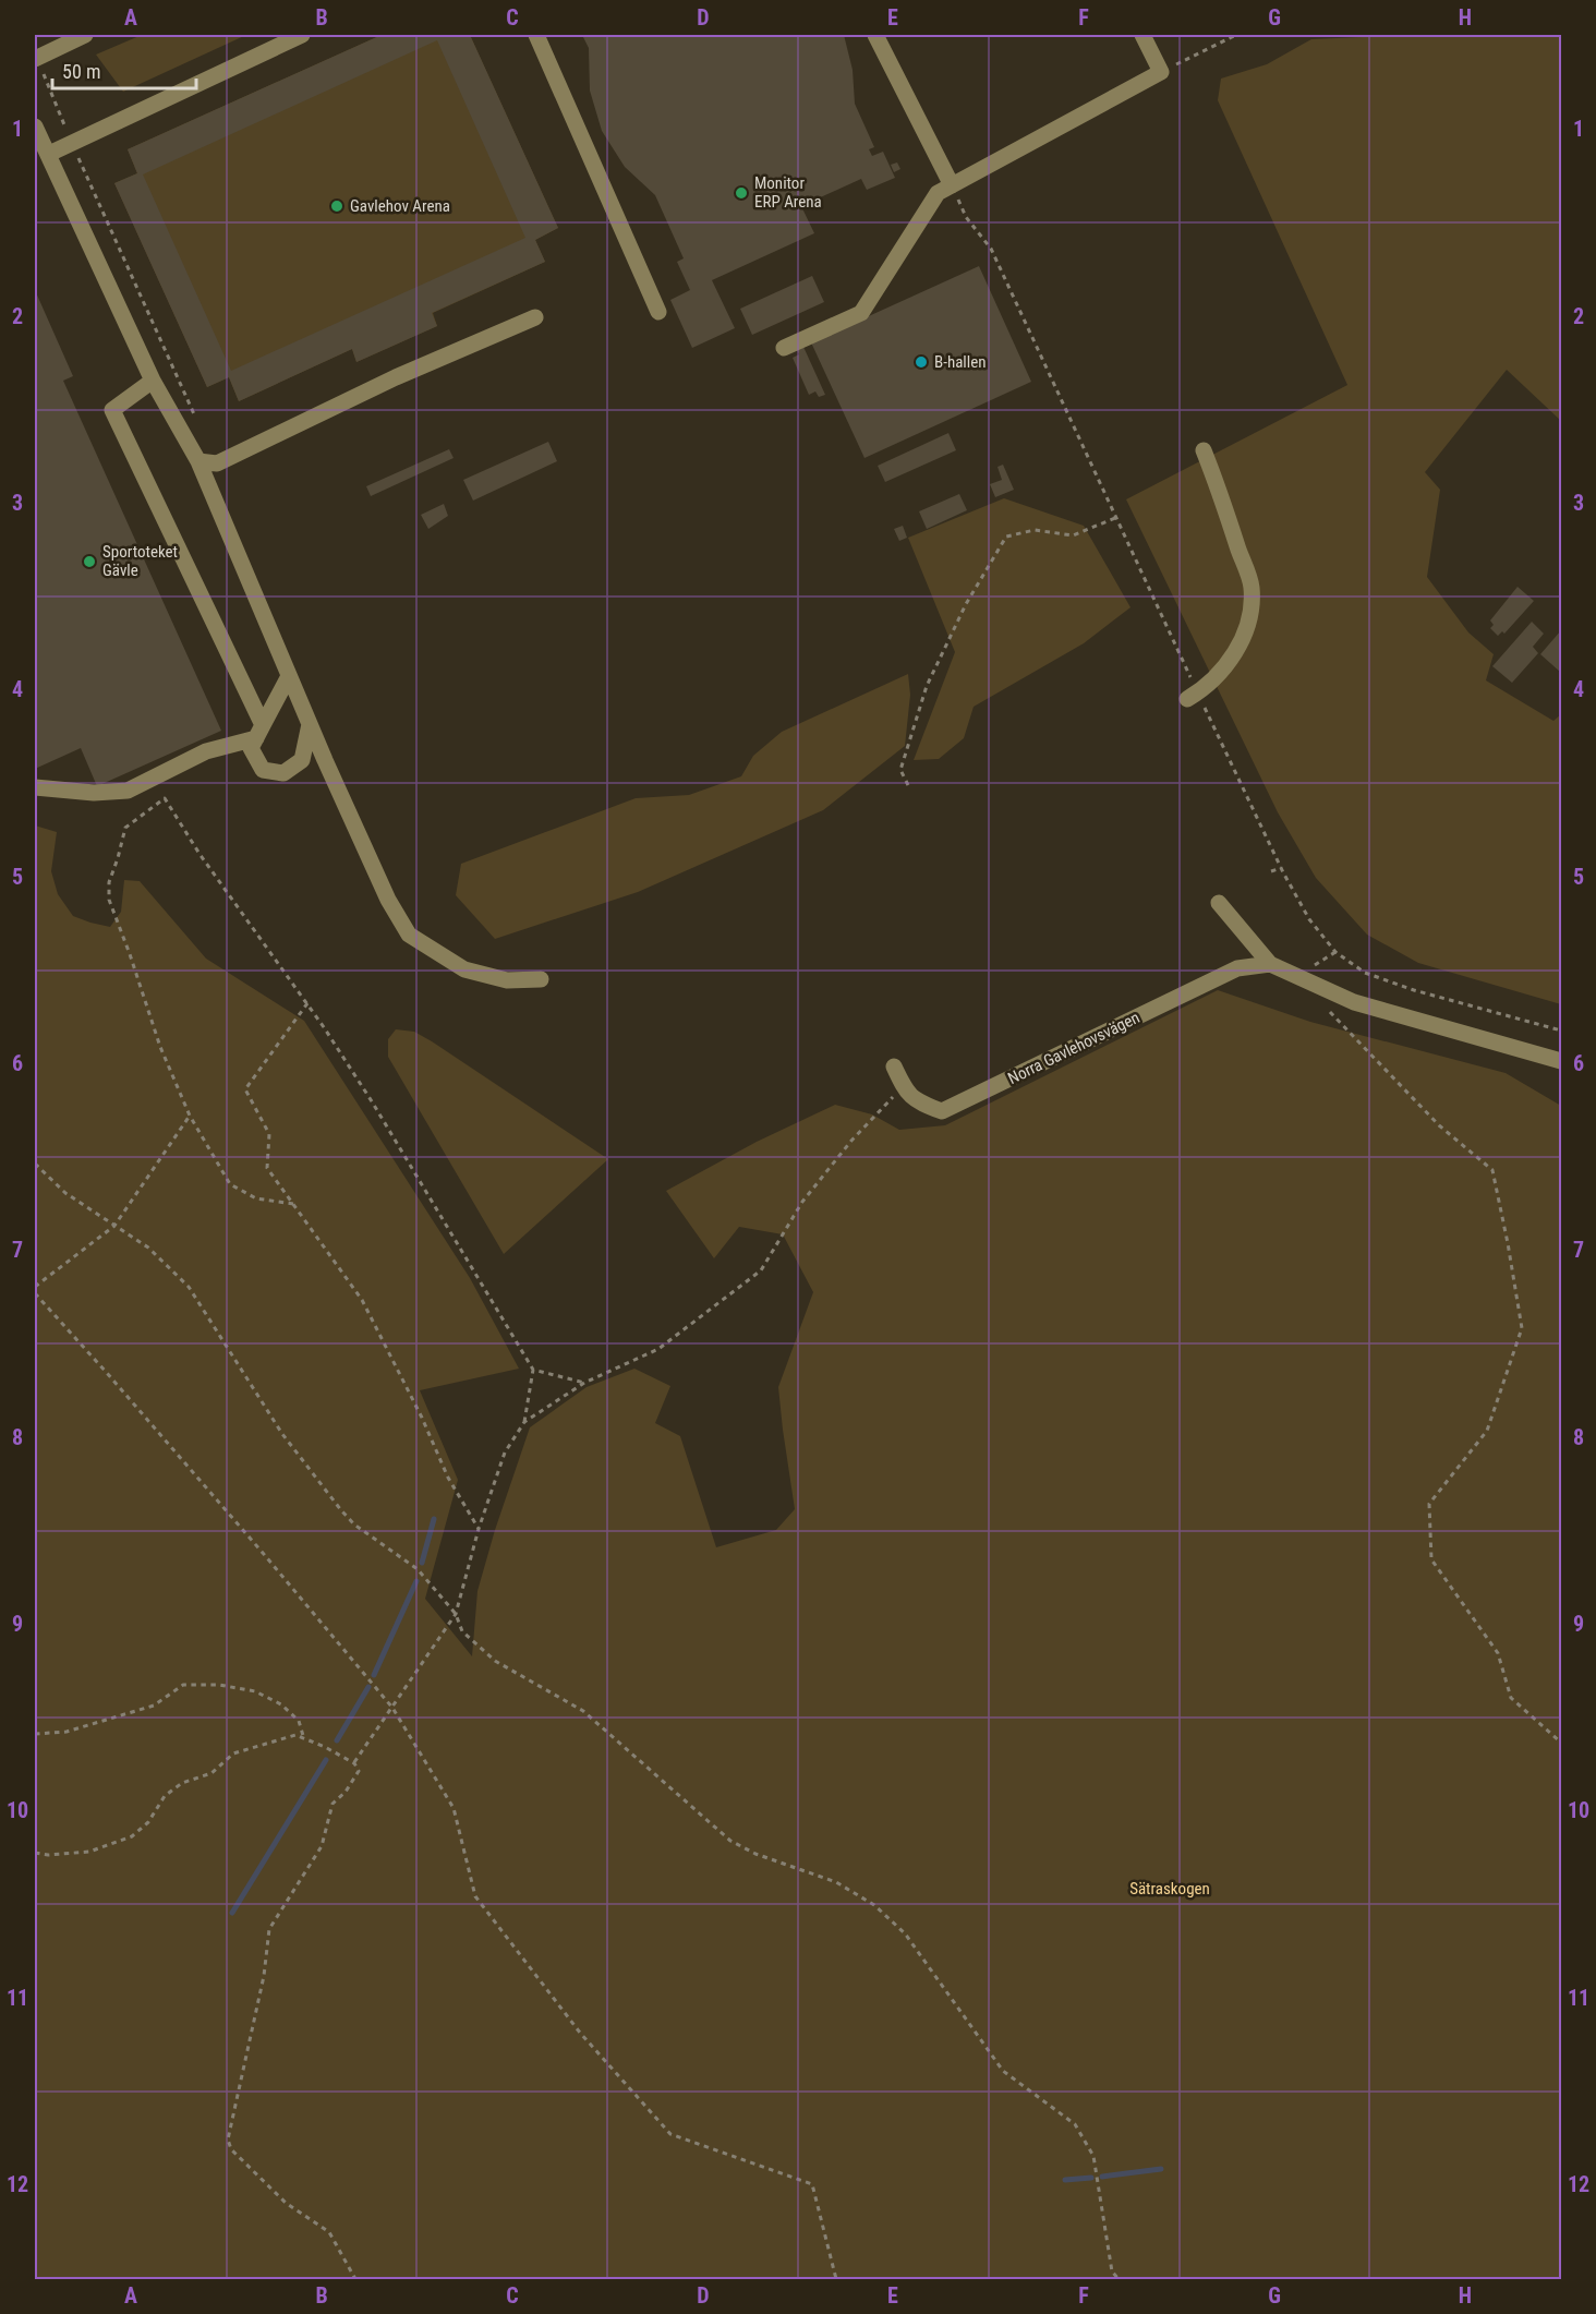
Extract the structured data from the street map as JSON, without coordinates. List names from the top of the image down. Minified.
{"streets":{"street":["Norra Gavlehovsvägen"]},"parks":["Sätraskogen"],"places":["Monitor ERP Arena","Gavlehov Arena","B-hallen","Sportoteket Gävle"],"scale_bar":"50 m","grid":{"columns":["A","B","C","D","E","F","G","H"],"rows":["1","2","3","4","5","6","7","8","9","10","11","12"]}}
